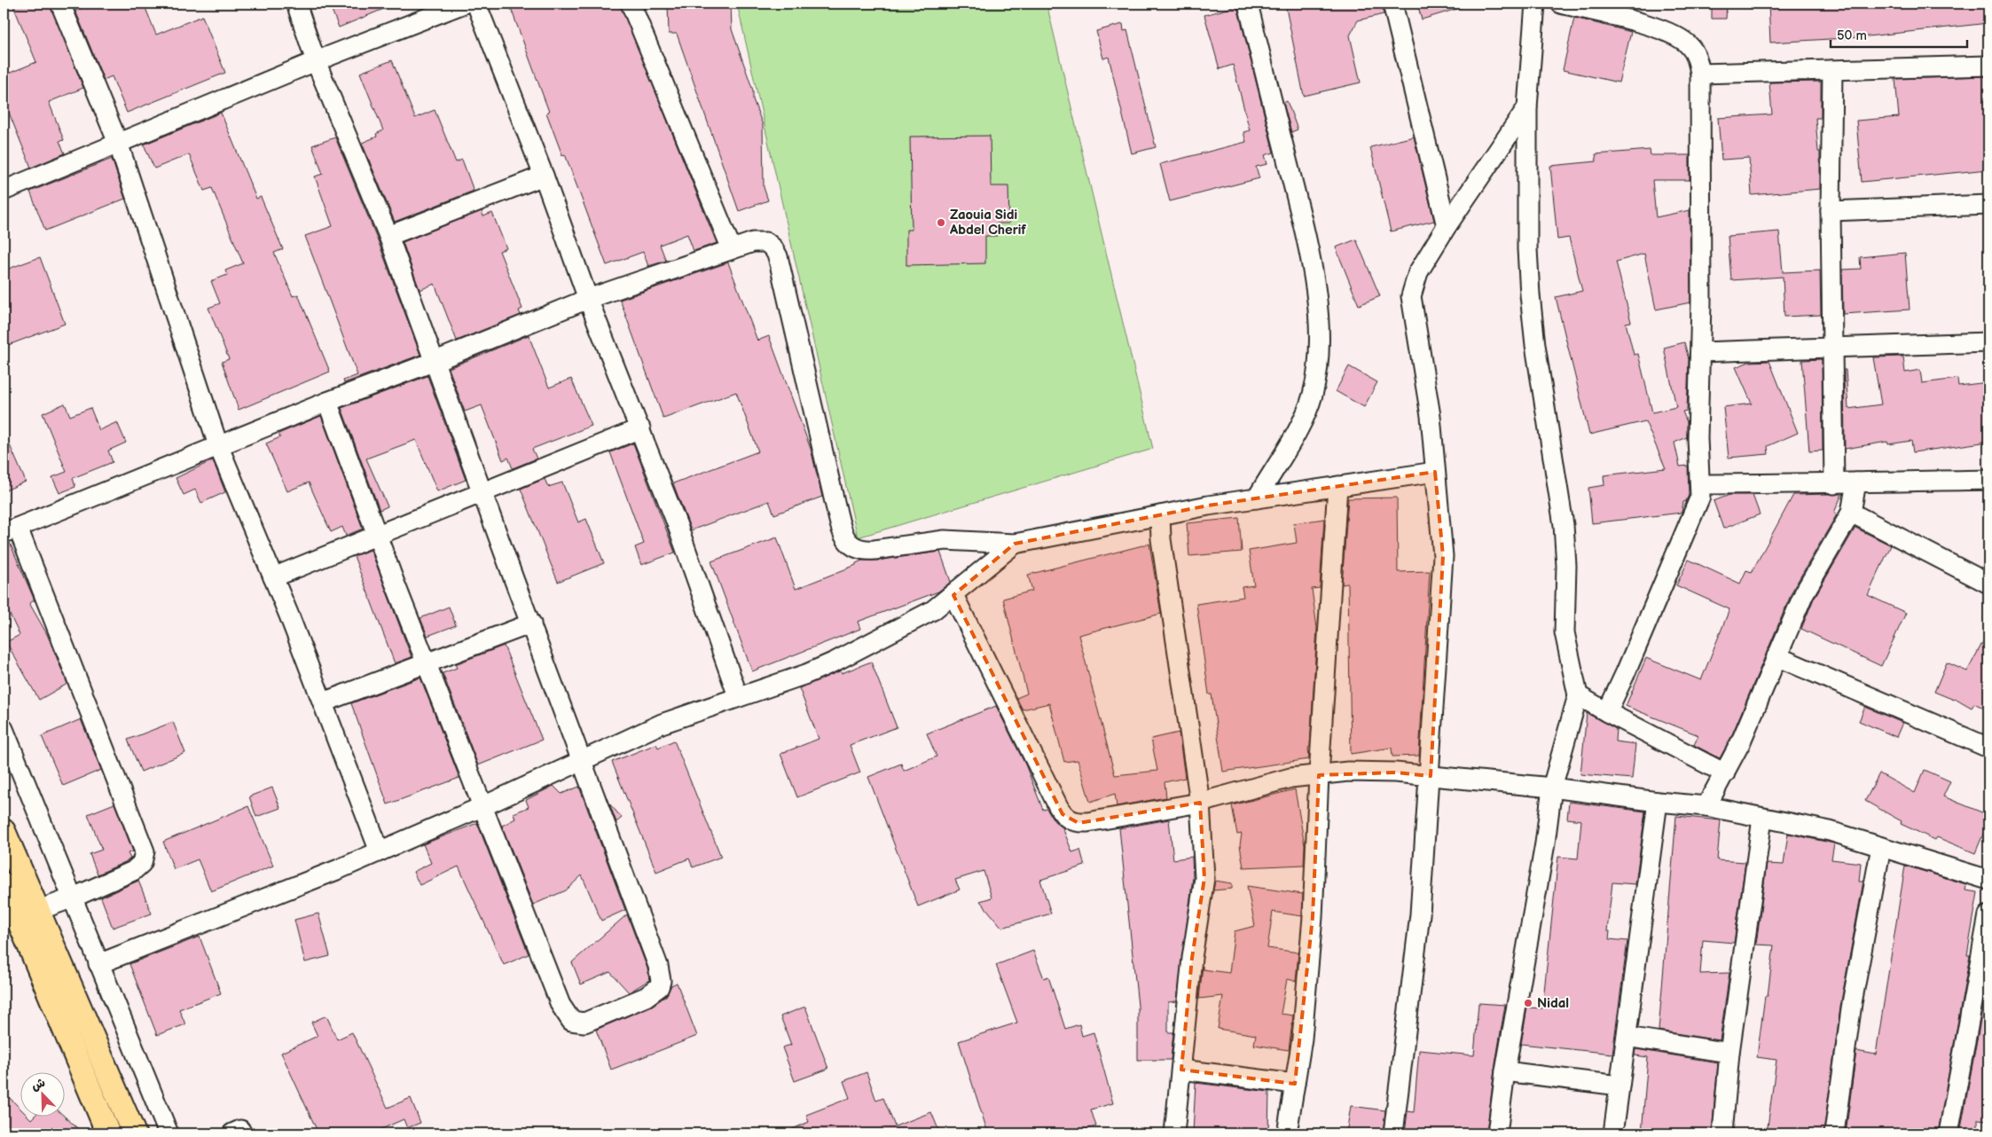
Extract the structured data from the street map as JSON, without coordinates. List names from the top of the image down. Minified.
{"places":["Zaouia Sidi Abdel Cherif","Nidal"],"scale_bar":"50 m","north":"top left"}
